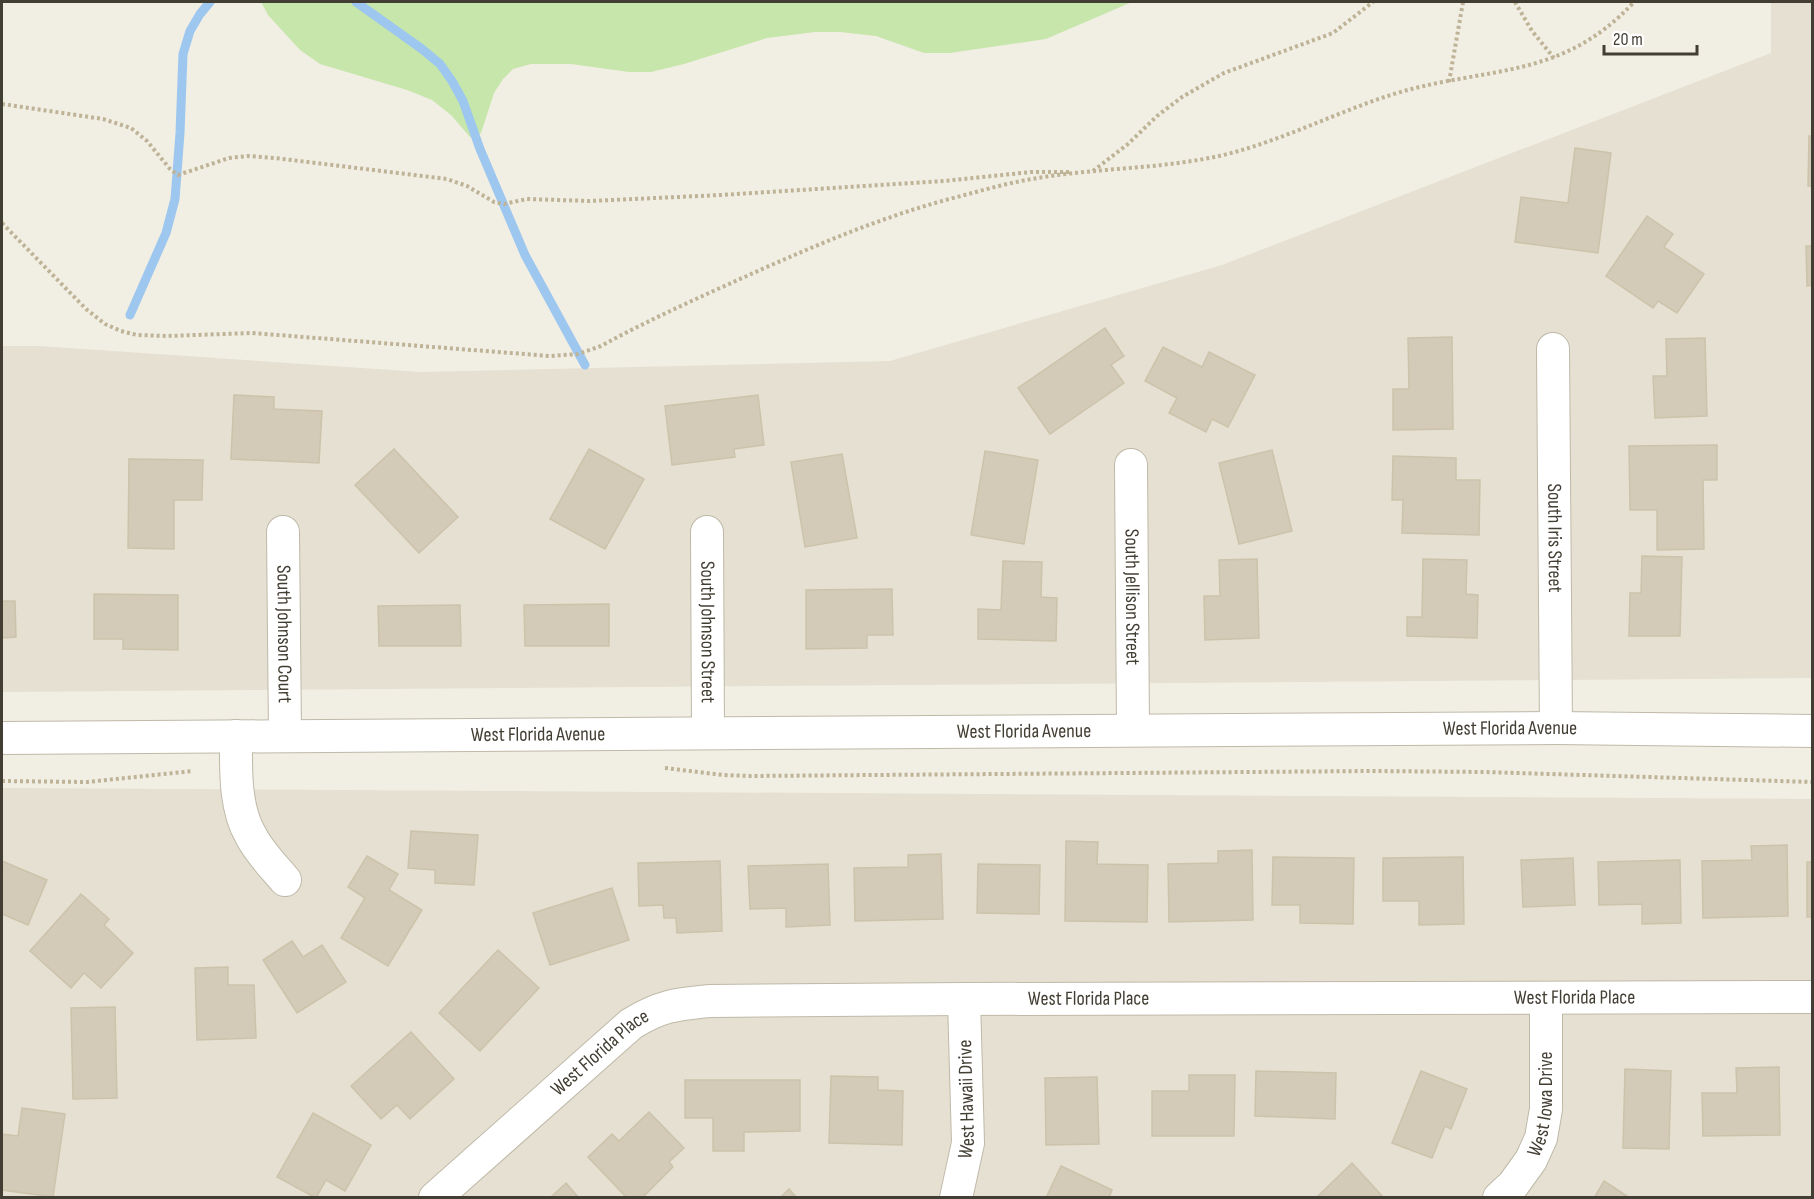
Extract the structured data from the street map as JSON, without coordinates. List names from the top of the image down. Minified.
{"streets":{"street":["South Iris Street","South Jellison Street","South Johnson Court","South Johnson Street","West Florida Avenue","West Florida Place","West Hawaii Drive","West Iowa Drive"]},"crossings":[["South Iris Street","West Florida Avenue"],["South Jellison Street","West Florida Avenue"],["South Johnson Court","West Florida Avenue"],["South Johnson Street","West Florida Avenue"],["West Florida Place","West Hawaii Drive"],["West Florida Place","West Iowa Drive"]],"scale_bar":"20 m"}
